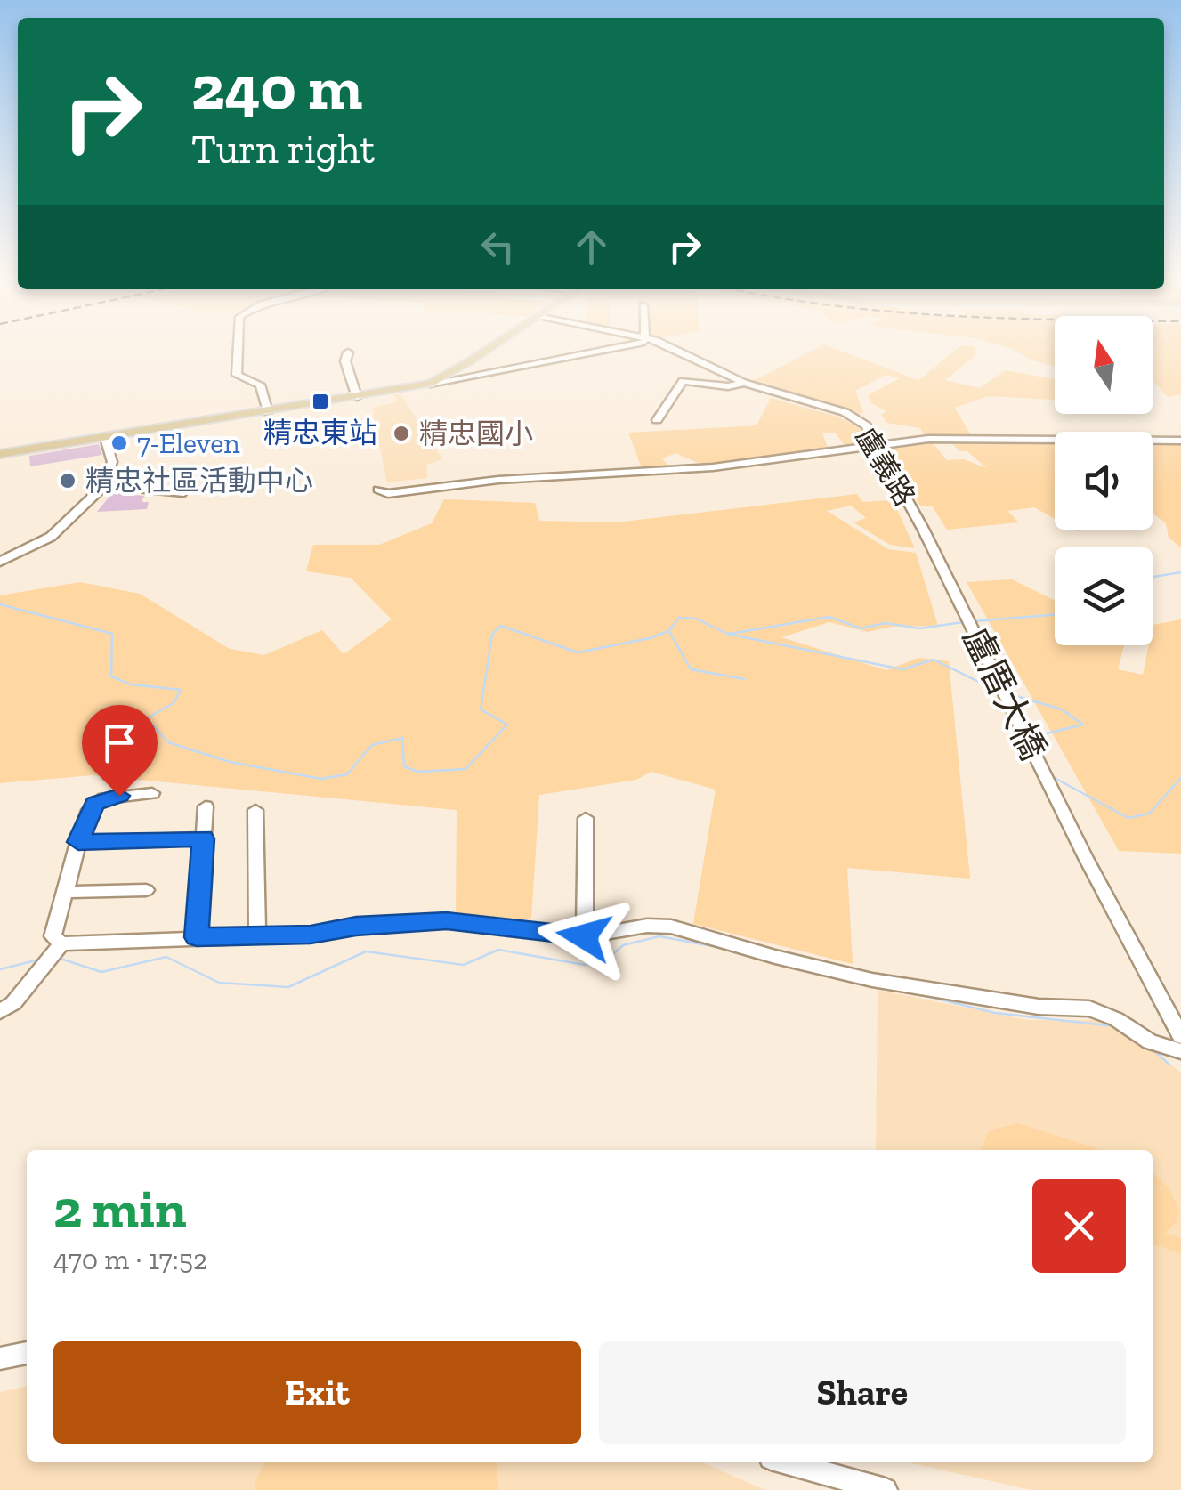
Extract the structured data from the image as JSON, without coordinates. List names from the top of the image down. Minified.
{"streets":{"street":["盧義路","盧厝大橋"]},"crossings":[["盧義路","盧厝大橋"]],"places":{"transit":["精忠東站"],"other":["精忠國小","7-Eleven","精忠社區活動中心"]},"north":"top","page":{"turn":["240 m","Turn right"],"heading":["2 min","470 m · 17:52"],"buttons":["Exit","Share"]}}
